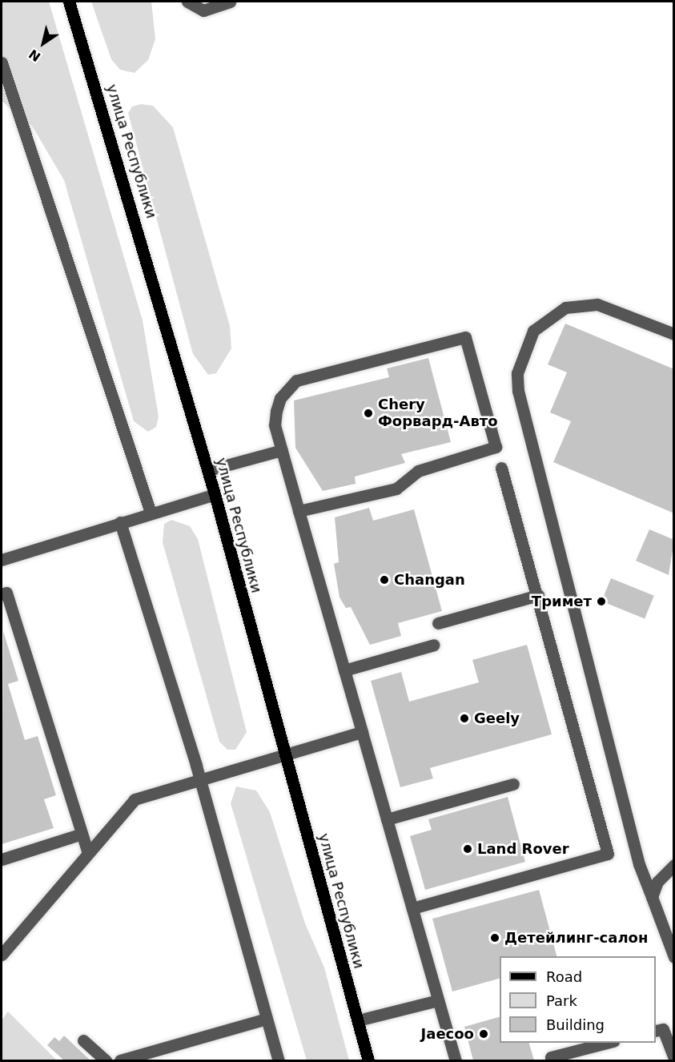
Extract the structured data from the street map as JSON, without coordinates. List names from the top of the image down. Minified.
{"streets":{"main road":["улица Республики"]},"places":["Chery Форвард-Авто","Changan","Тримет","Geely","Land Rover","Детейлинг-салон","Jaecoo"],"legend":["Road","Park","Building"],"north":"bottom left"}
